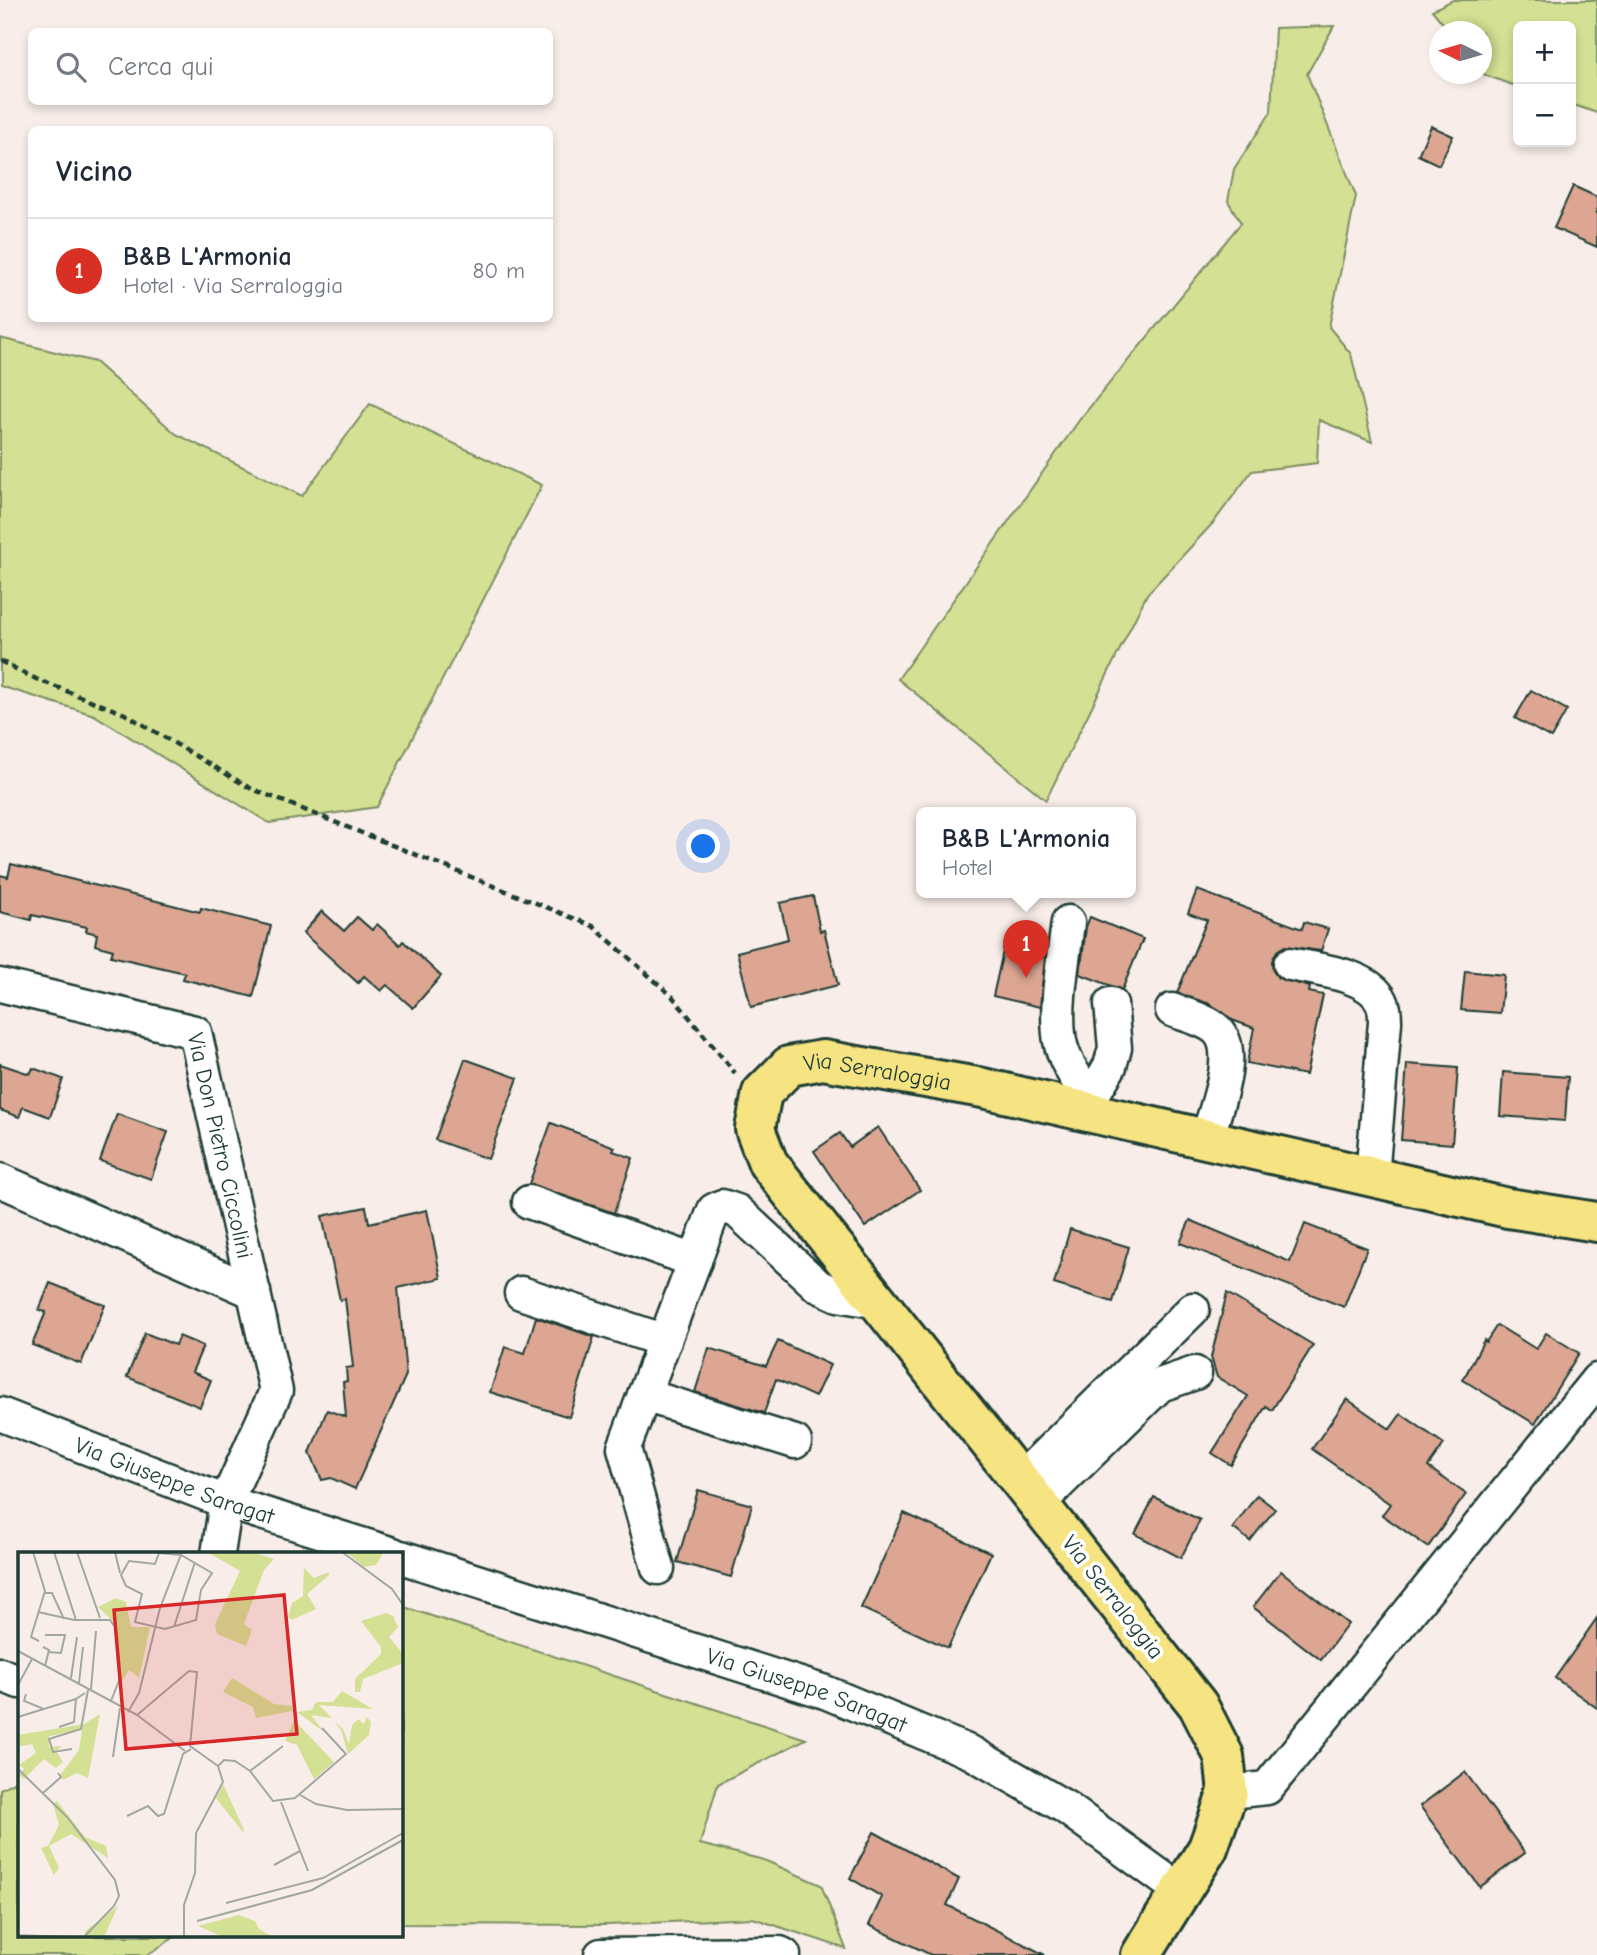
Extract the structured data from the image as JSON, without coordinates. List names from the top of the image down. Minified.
{"streets":{"main road":["Via Serraloggia"],"street":["Via Don Pietro Ciccolini","Via Giuseppe Saragat"]},"crossings":[["Via Serraloggia","Via Giuseppe Saragat"],["Via Don Pietro Ciccolini","Via Giuseppe Saragat"]],"north":"left","page":{"map_buttons":["+","−"],"search":"Cerca qui","heading":"Vicino","list":[{"mark":"1","name":"B&B L'Armonia","note":"Hotel · Via Serraloggia","value":"80 m"}],"popup":["B&B L'Armonia","Hotel"],"pins":"1"}}
